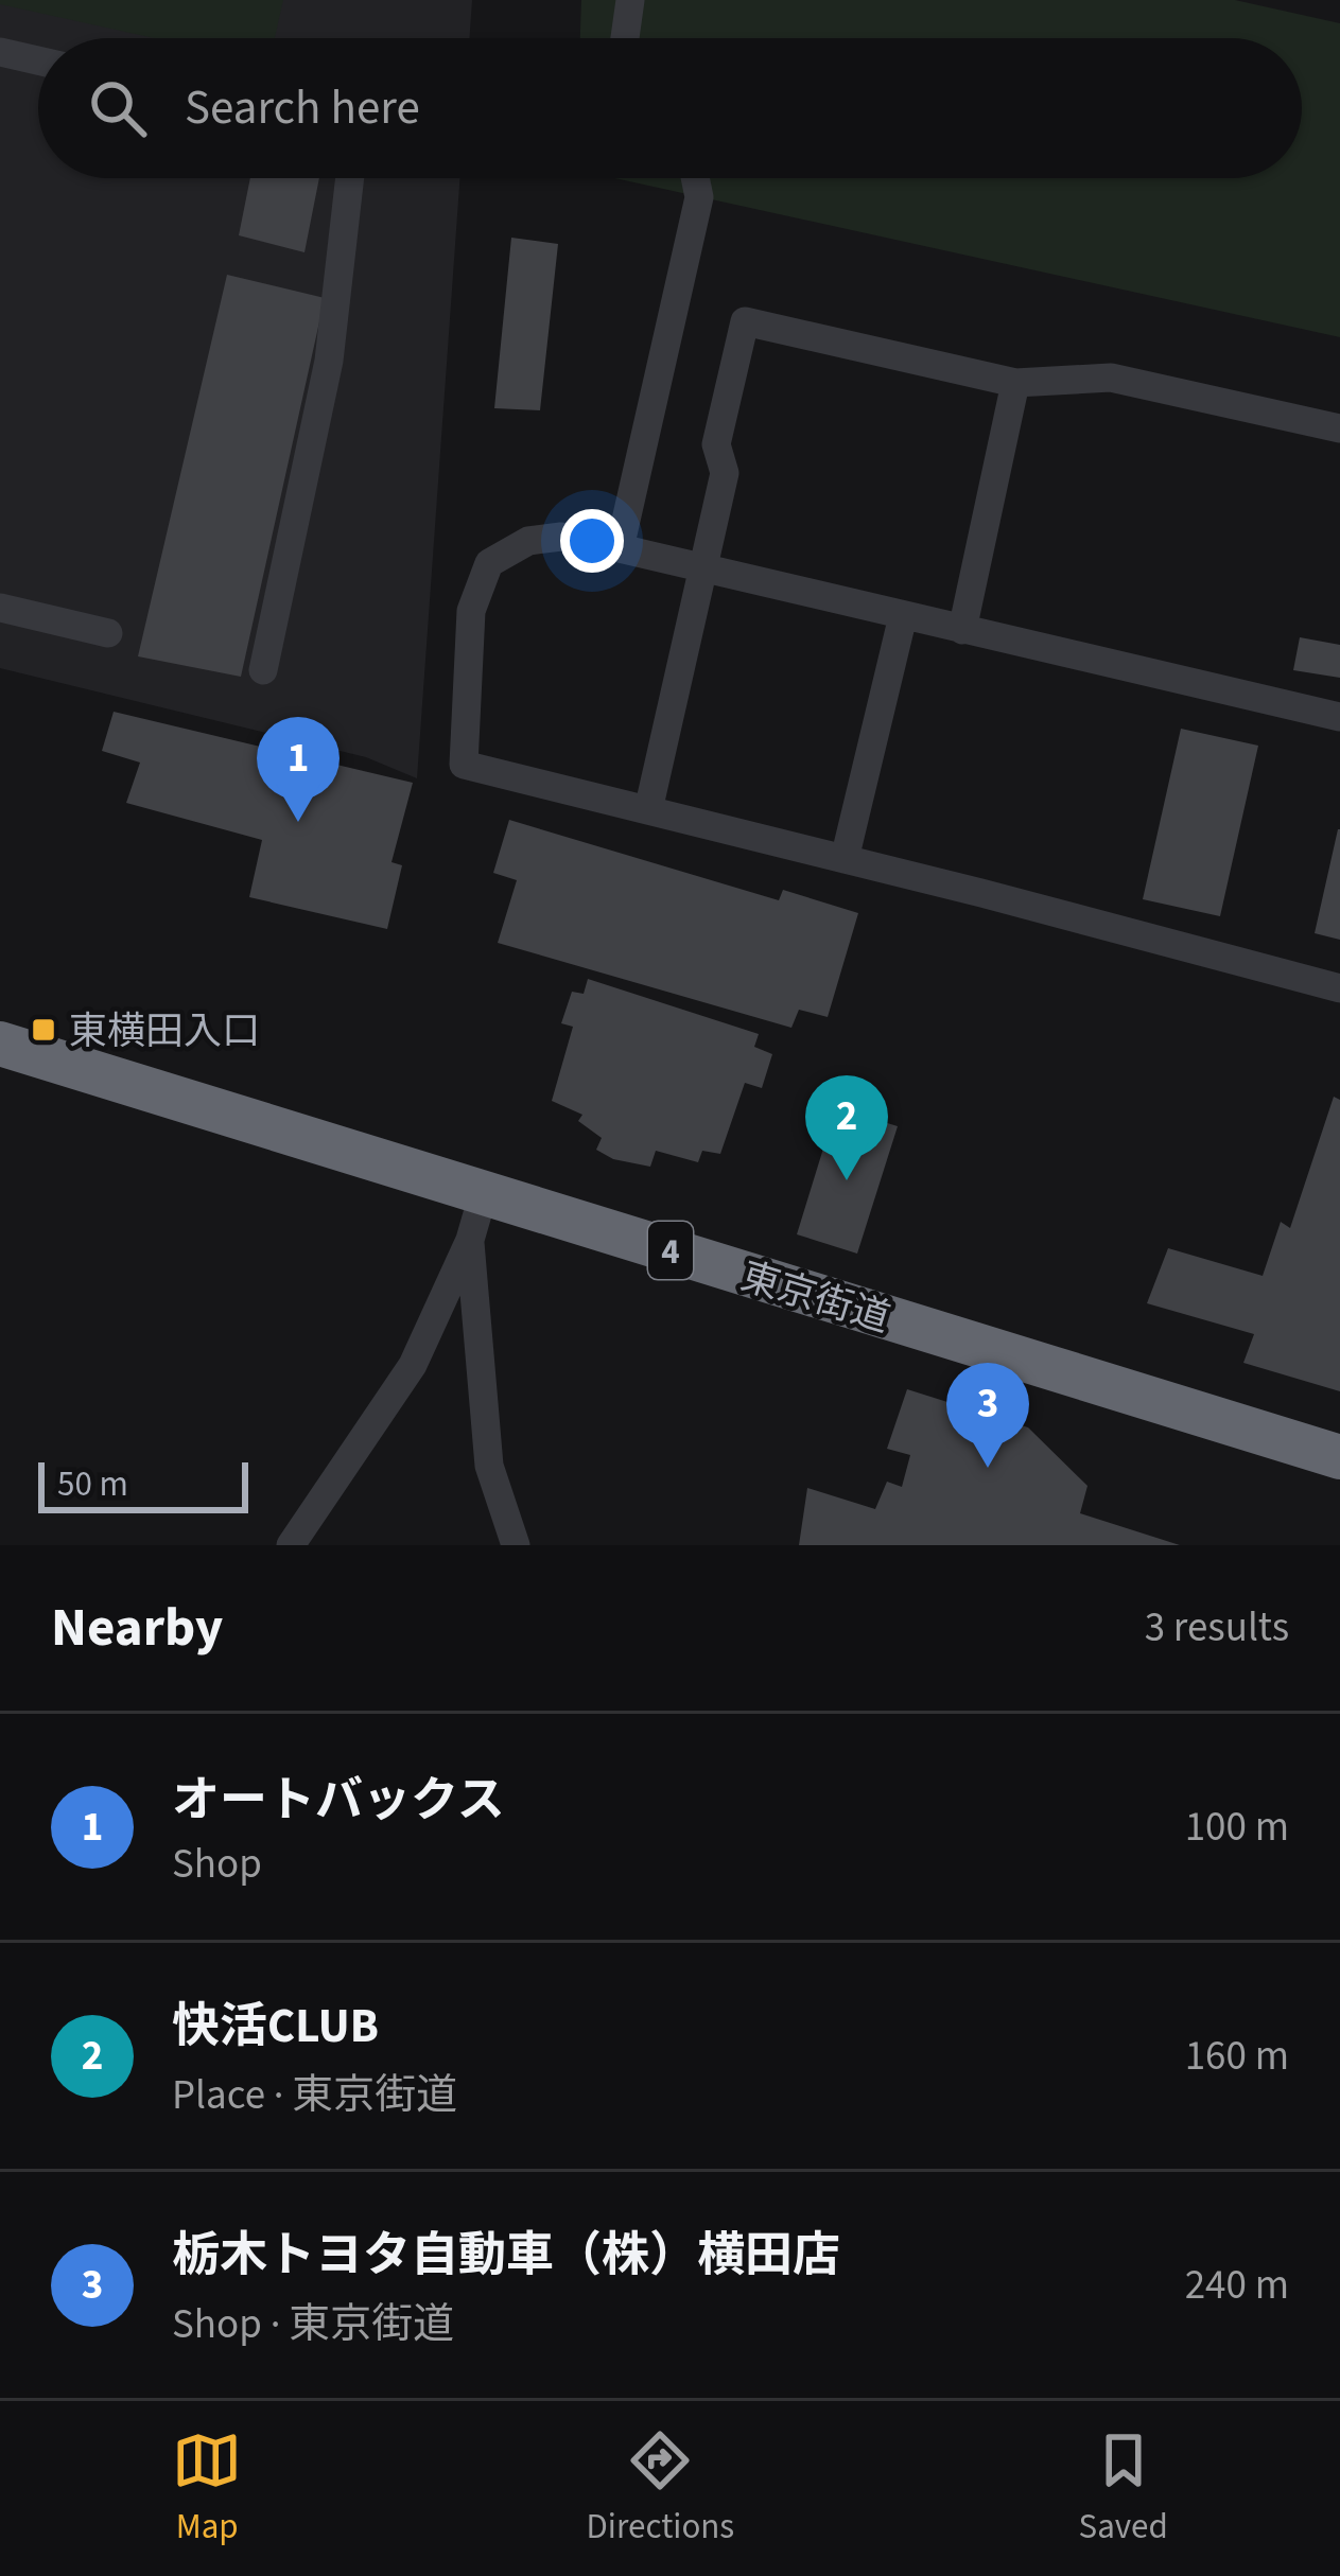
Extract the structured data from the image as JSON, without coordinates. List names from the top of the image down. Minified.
{"streets":{"highway":["4","東京街道"]},"places":{"transit":["東横田入口"]},"scale_bar":"50 m","page":{"search":"Search here","pins":["1","2","3"],"scale":"50 m","heading":["Nearby","3 results"],"list":[{"mark":"1","name":"オートバックス","note":"Shop","value":"100 m"},{"mark":"2","name":"快活CLUB","note":"Place · 東京街道","value":"160 m"},{"mark":"3","name":"栃木トヨタ自動車（株）横田店","note":"Shop · 東京街道","value":"240 m"}],"nav":["Map","Directions","Saved"]}}
